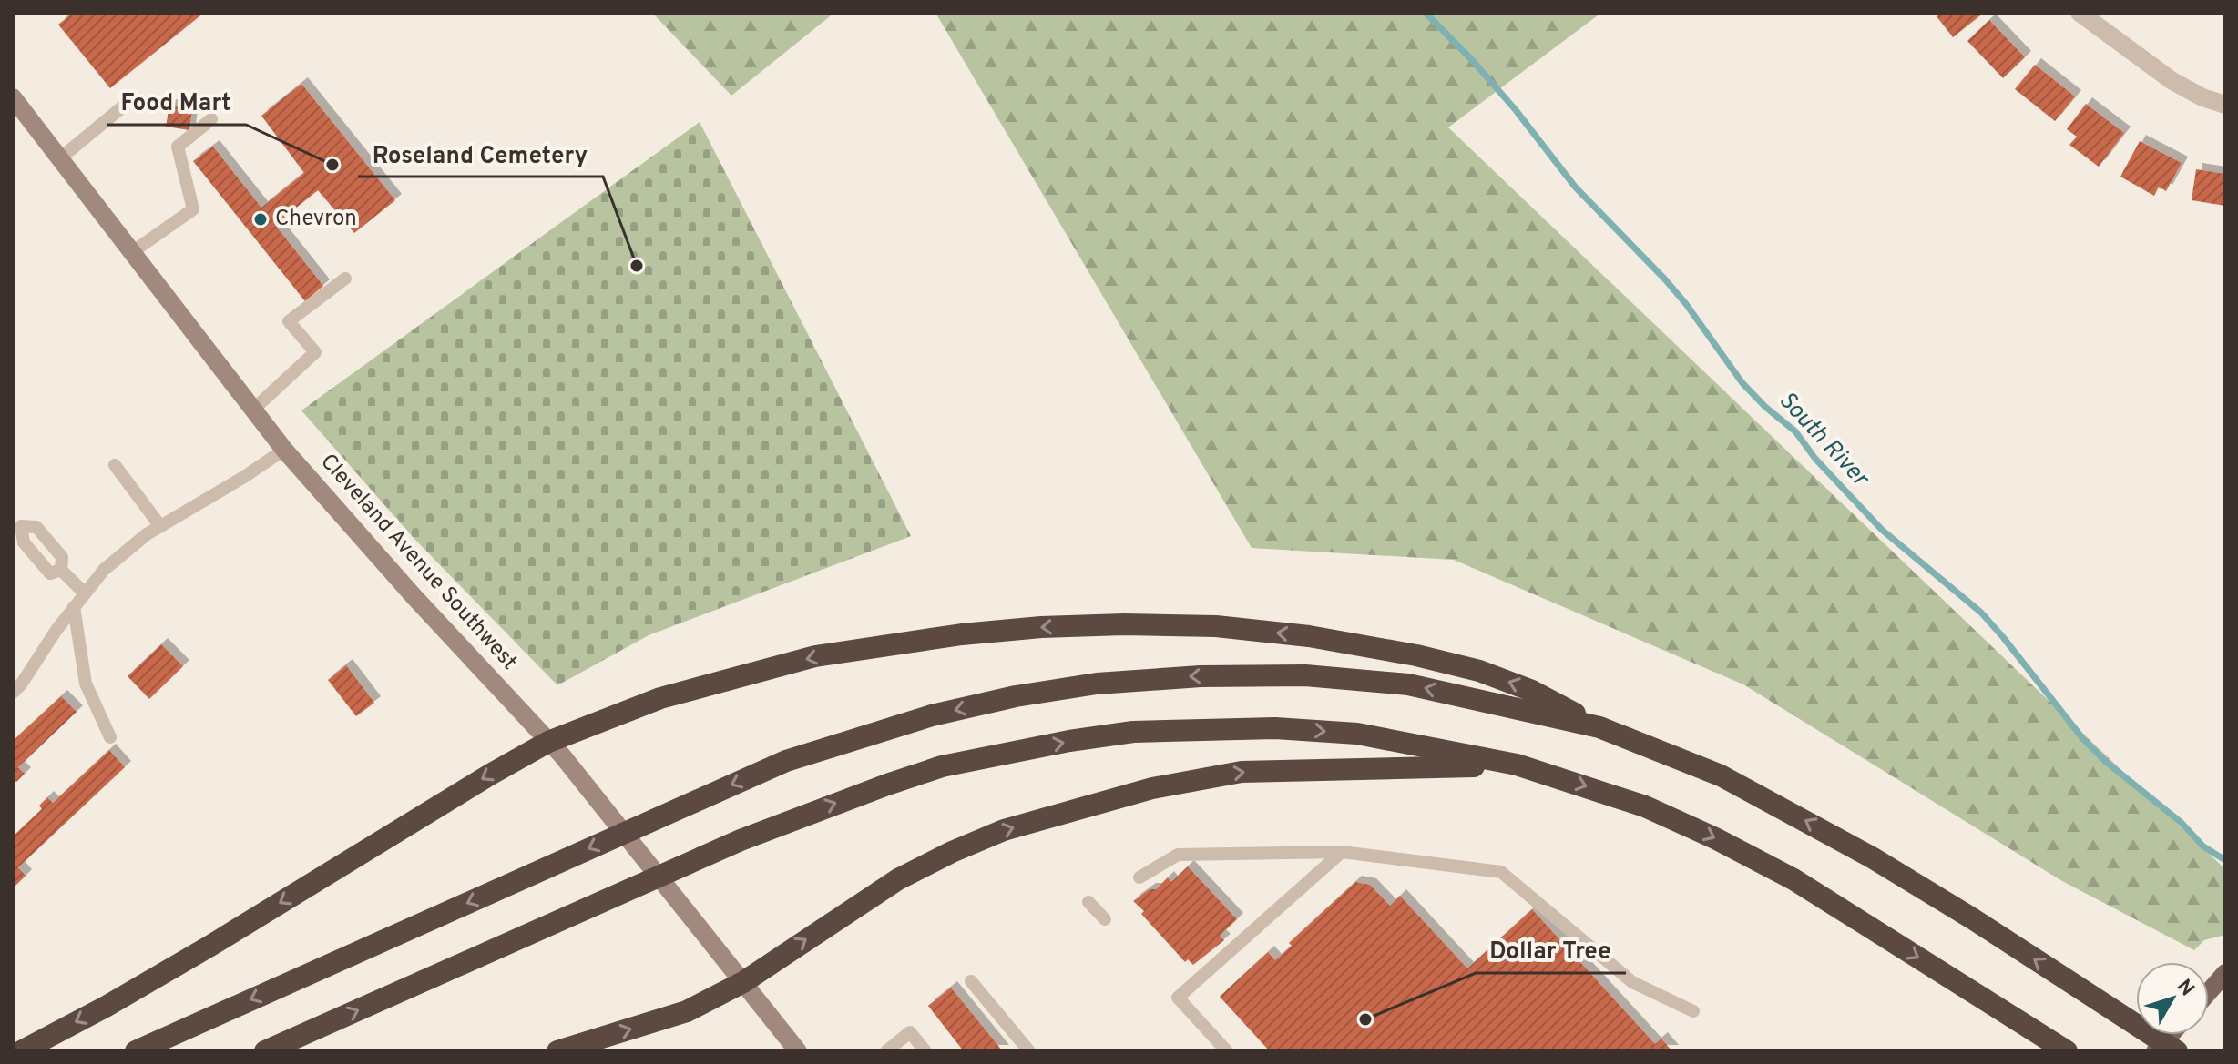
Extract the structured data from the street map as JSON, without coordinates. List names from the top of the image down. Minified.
{"streets":{"main road":["Cleveland Avenue Southwest"]},"water":["South River"],"places":["Food Mart","Chevron","Roseland Cemetery","Dollar Tree"],"north":"top right"}
